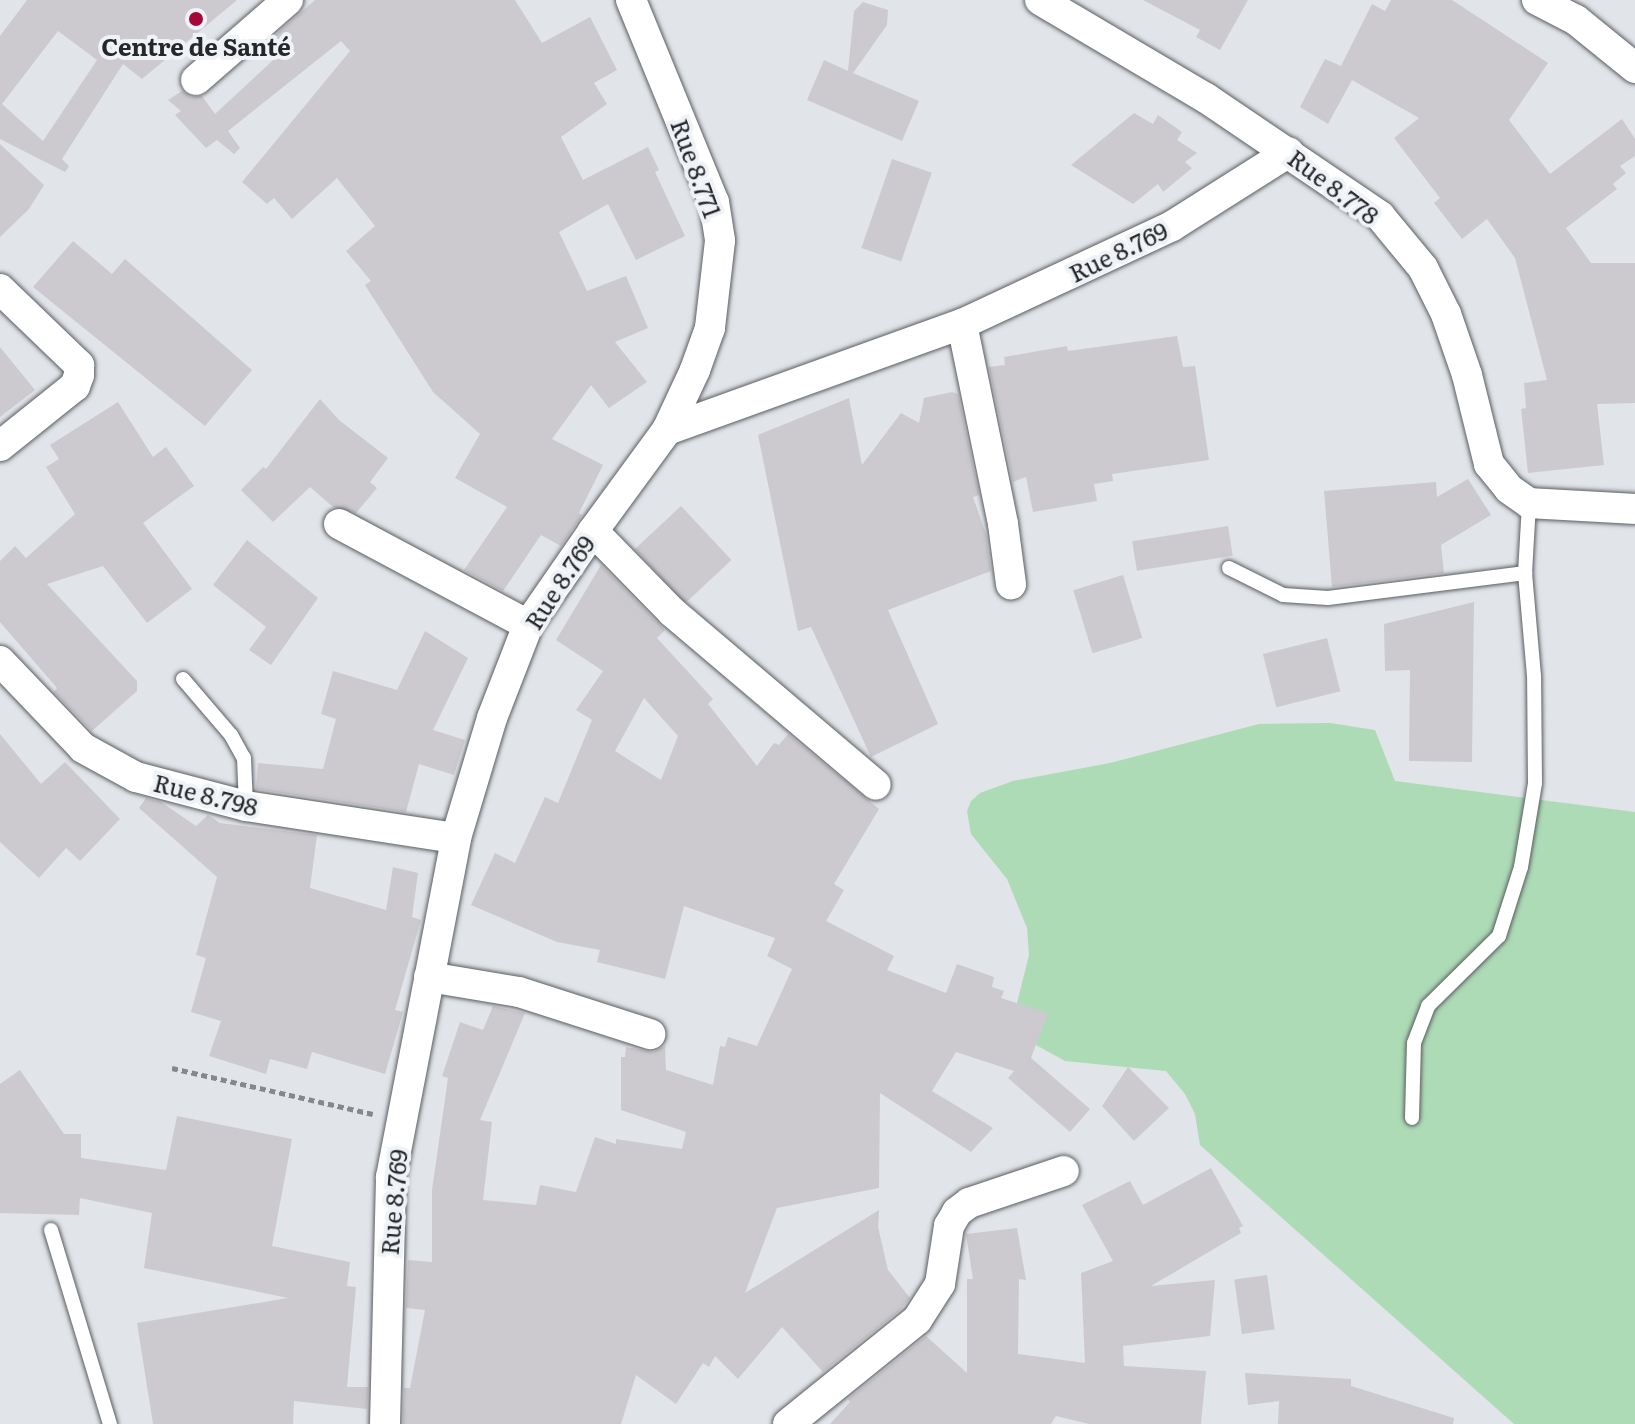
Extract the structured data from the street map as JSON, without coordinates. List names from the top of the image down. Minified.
{"streets":{"street":["Rue 8.771","Rue 8.778","Rue 8.769","Rue 8.798"]},"crossings":[["Rue 8.771","Rue 8.769"],["Rue 8.778","Rue 8.769"],["Rue 8.769","Rue 8.798"]],"places":["Centre de Santé"]}
